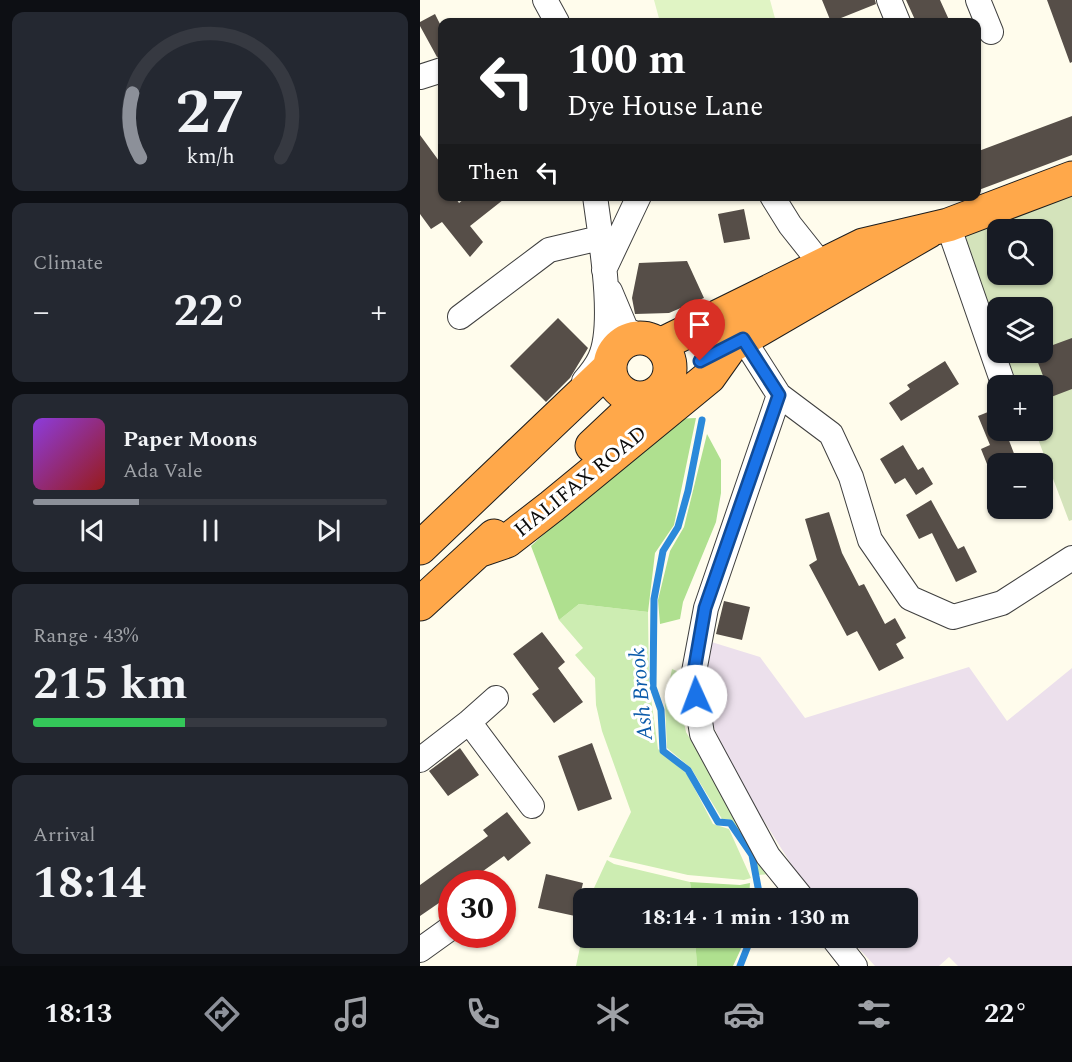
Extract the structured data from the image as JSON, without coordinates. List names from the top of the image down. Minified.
{"streets":{"highway":["HALIFAX ROAD"]},"water":["Ash Brook"],"page":{"turn":["100 m","Dye House Lane"],"then":"Then","tile":["Climate",["Range · 43%","215 km"],["Arrival","18:14"]],"map_buttons":["+","−"],"heat":["−","22°","+"],"song":["Paper Moons","Ada Vale"],"limit":"30","trip":"18:14 · 1 min · 130 m","tabs":["18:13","22°"],"gauge":["27","km/h"]}}
